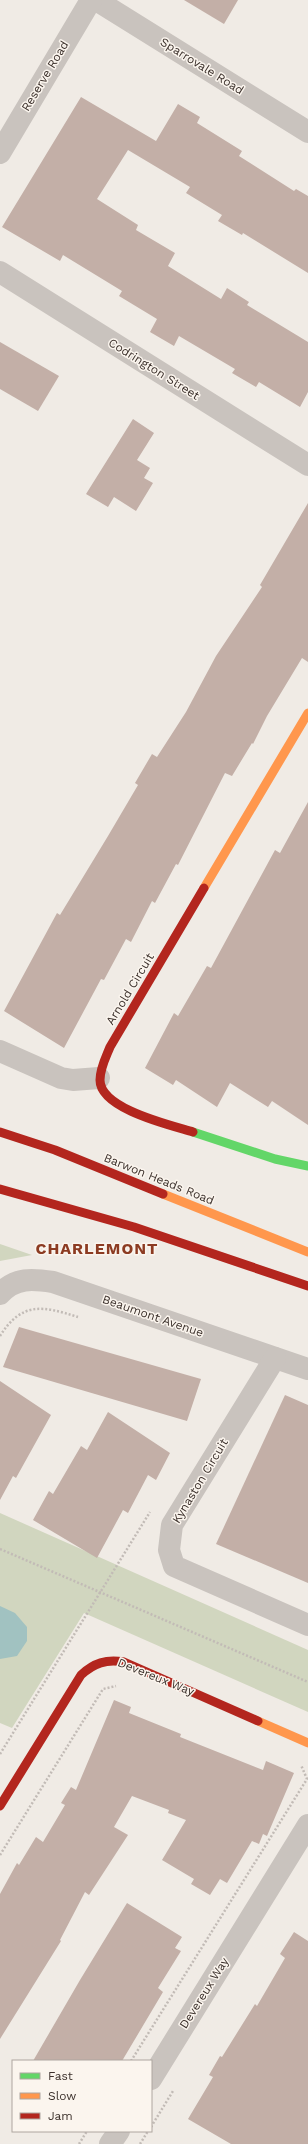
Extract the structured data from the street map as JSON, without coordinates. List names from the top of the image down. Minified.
{"streets":{"street":["Sparrovale Road","Reserve Road","Codrington Street","Arnold Circuit","Barwon Heads Road","Beaumont Avenue","Kynaston Circuit","Devereux Way"]},"crossings":[["Beaumont Avenue","Kynaston Circuit"]],"districts":["CHARLEMONT"],"legend":["Fast","Slow","Jam"]}
